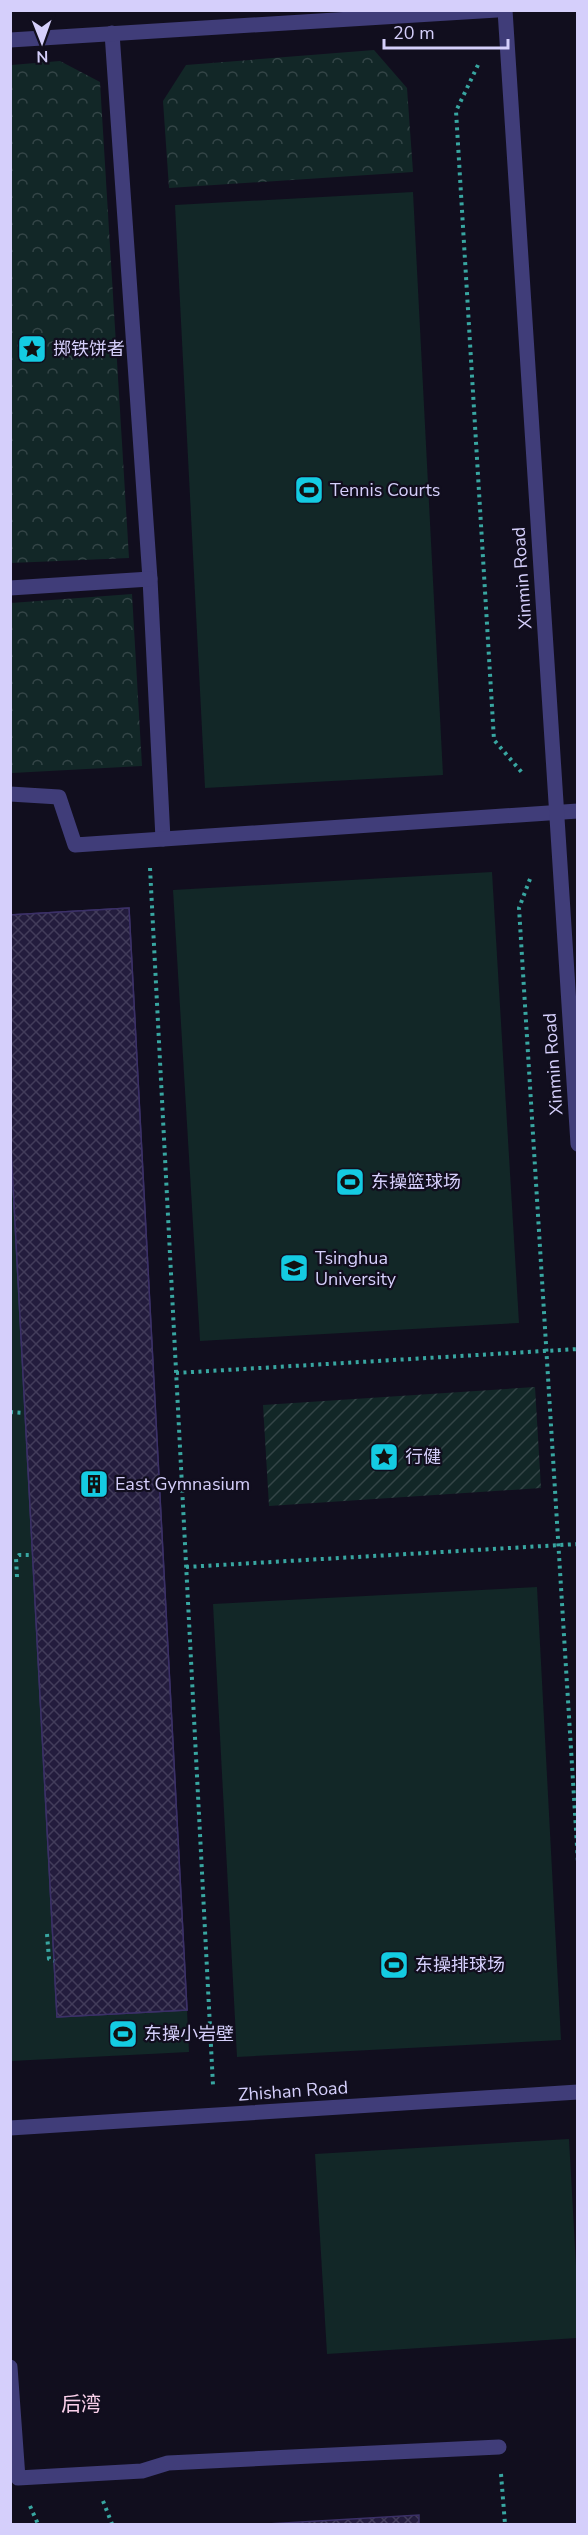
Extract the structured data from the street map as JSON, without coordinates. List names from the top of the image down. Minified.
{"streets":{"street":["Xinmin Road","Zhishan Road"]},"districts":["后湾"],"places":{"place":["掷铁饼者","行健"],"sports":["Tennis Courts","东操篮球场","东操排球场","东操小岩壁"],"school or university":["Tsinghua University"],"building":["East Gymnasium"]},"scale_bar":"20 m","north":"bottom"}
